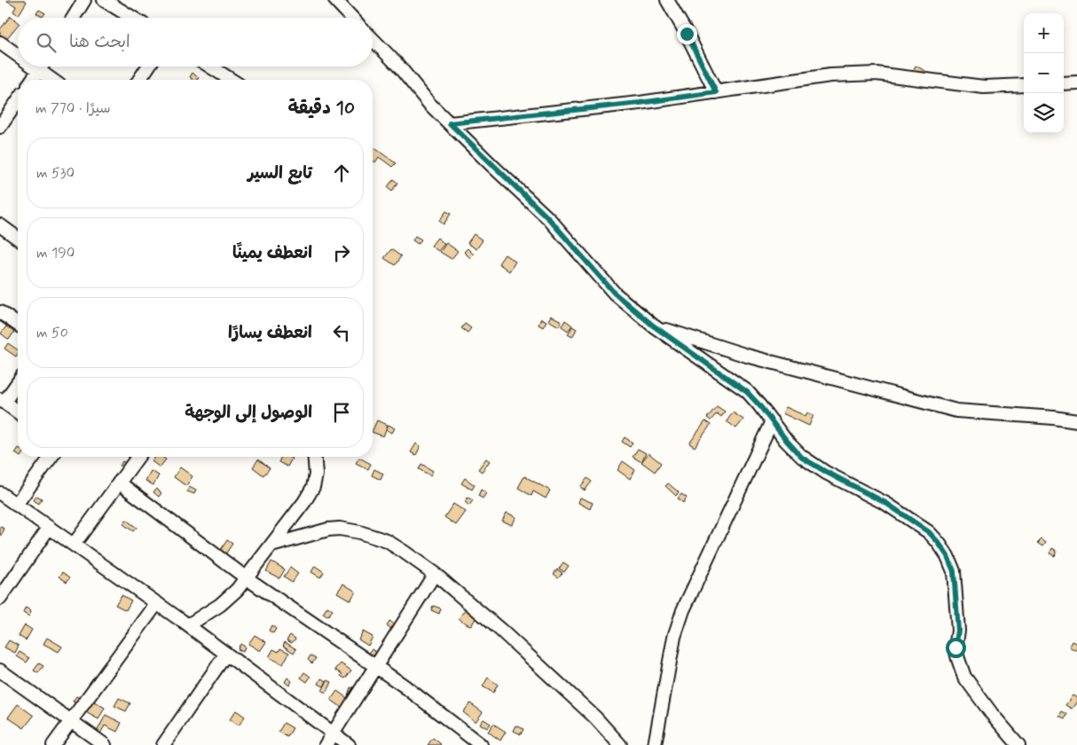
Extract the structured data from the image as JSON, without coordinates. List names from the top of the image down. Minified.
{"page":{"map_buttons":["+","−"],"search":"ابحث هنا","heading":["10 دقيقة","سيرًا · 770 m"],"list":[["تابع السير","530 m"],["انعطف يمينًا","190 m"],["انعطف يسارًا","50 m"],"الوصول إلى الوجهة"]}}
